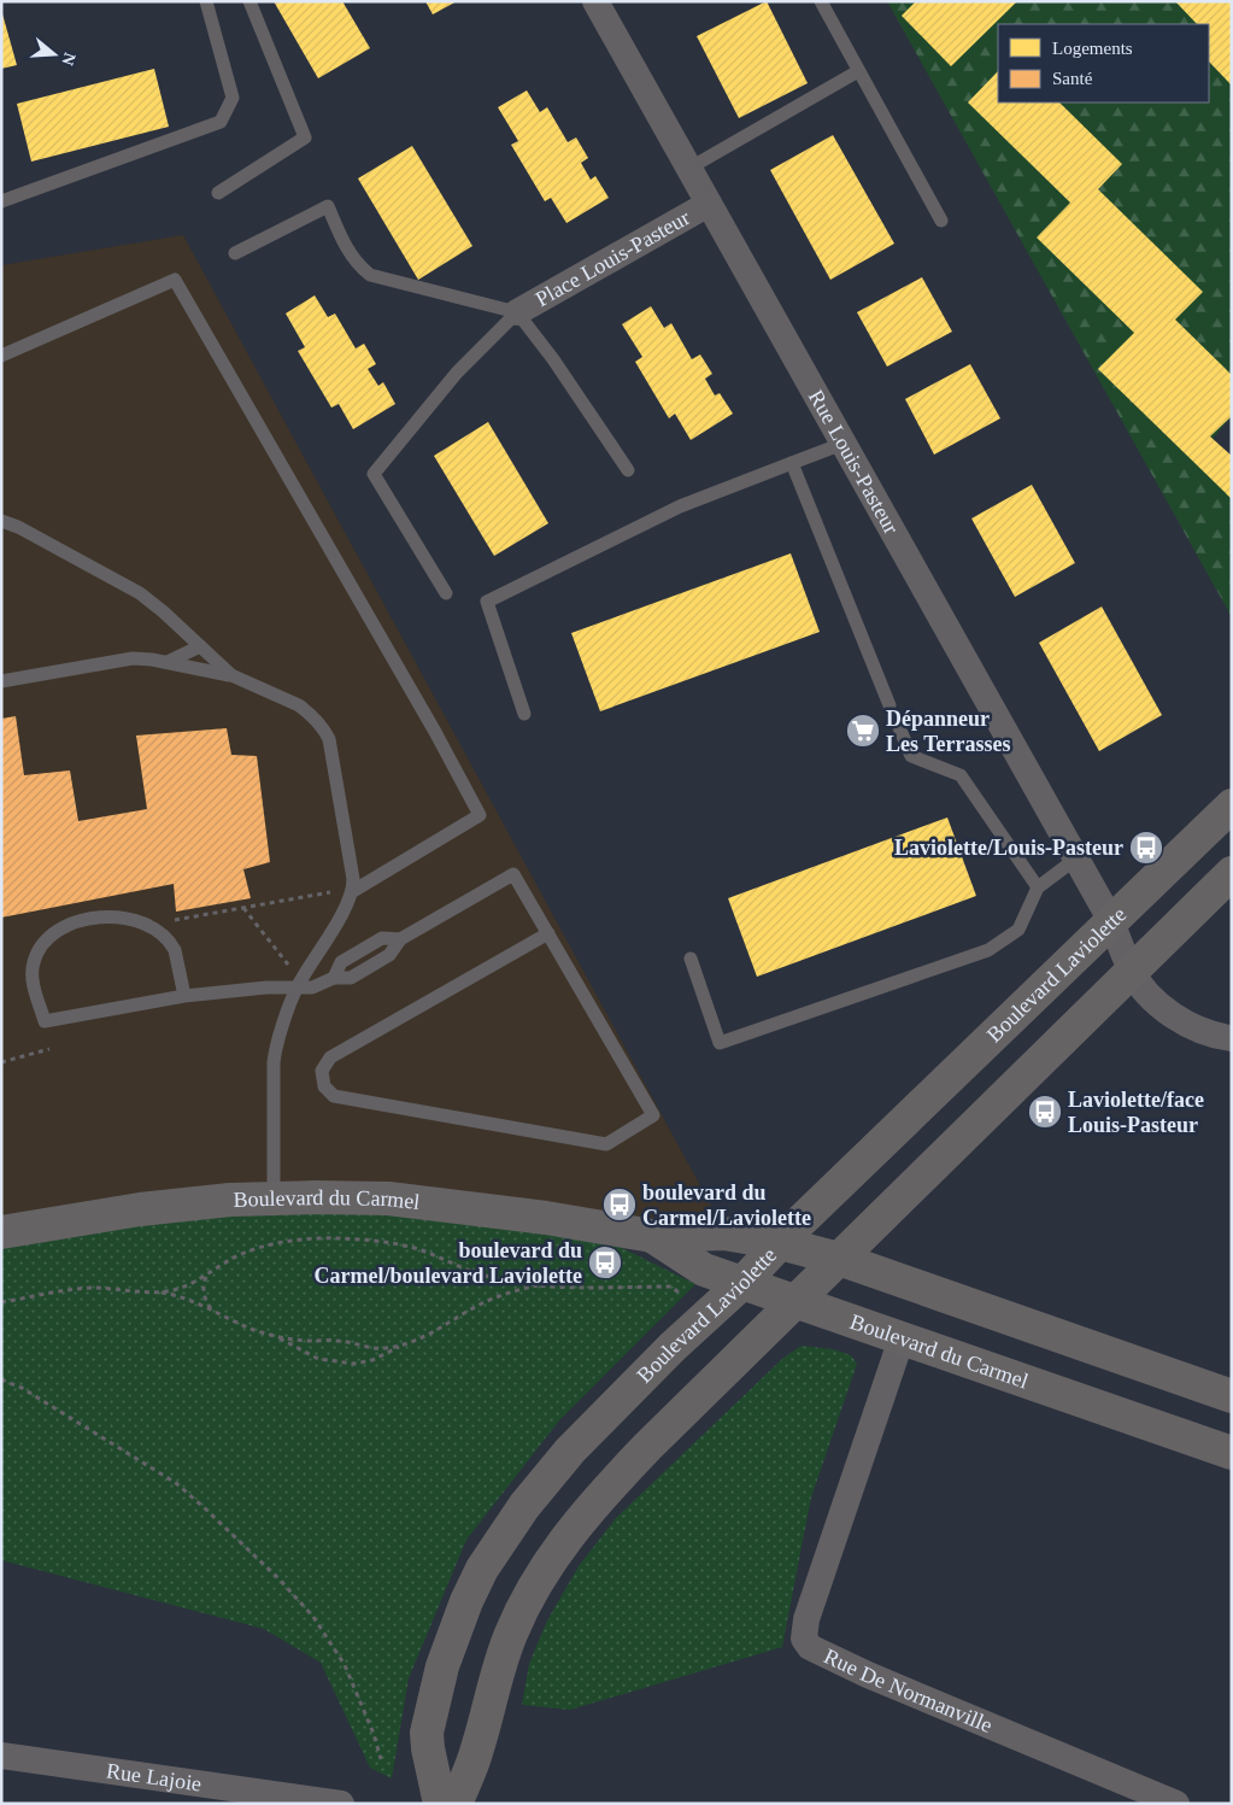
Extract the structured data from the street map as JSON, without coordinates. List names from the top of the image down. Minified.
{"streets":{"main road":["Boulevard Laviolette","Boulevard du Carmel"],"street":["Place Louis-Pasteur","Rue Louis-Pasteur","Rue De Normanville","Rue Lajoie"]},"crossings":[["Place Louis-Pasteur","Rue Louis-Pasteur"],["Rue Louis-Pasteur","Boulevard Laviolette"],["Boulevard Laviolette","Boulevard du Carmel"],["Boulevard du Carmel","Rue De Normanville"]],"places":{"supermarket":["Dépanneur Les Terrasses"],"bus stop":["Laviolette/Louis-Pasteur","Laviolette/face Louis-Pasteur","boulevard du Carmel/Laviolette","boulevard du Carmel/boulevard Laviolette"]},"legend":["Logements","Santé"],"north":"right"}
